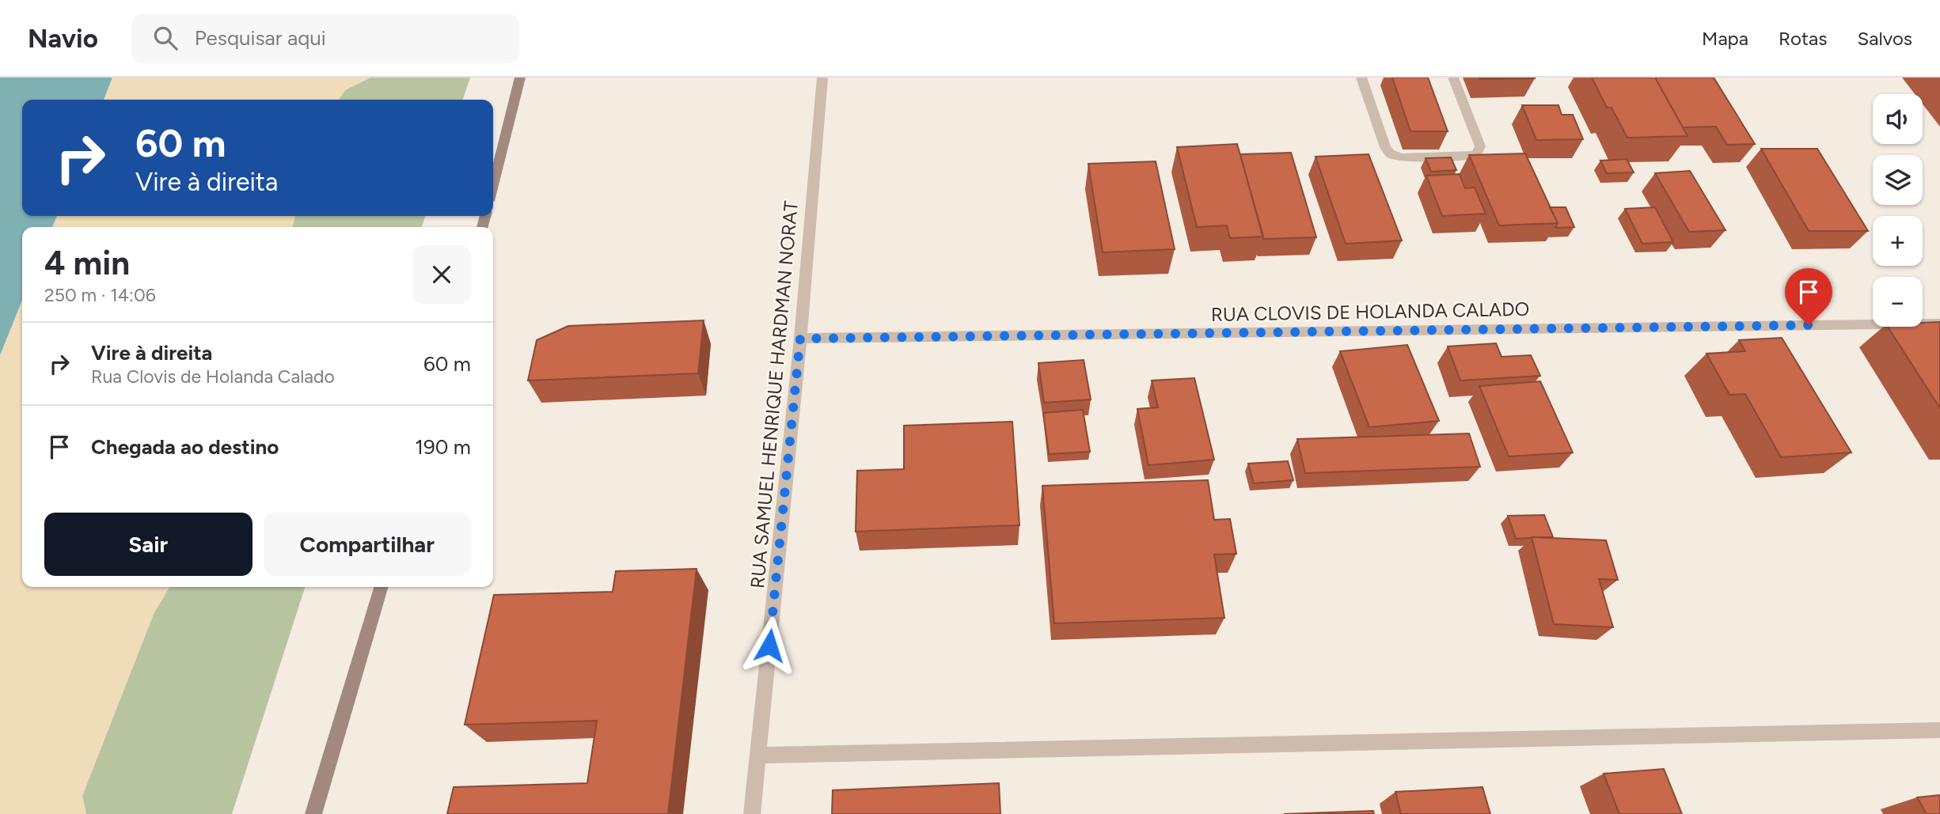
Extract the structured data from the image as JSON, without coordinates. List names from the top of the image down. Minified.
{"streets":{"street":["RUA CLOVIS DE HOLANDA CALADO","RUA SAMUEL HENRIQUE HARDMAN NORAT"]},"crossings":[["RUA CLOVIS DE HOLANDA CALADO","RUA SAMUEL HENRIQUE HARDMAN NORAT"]],"page":{"header":"Navio","search":"Pesquisar aqui","nav":["Mapa","Rotas","Salvos"],"map_buttons":["+","−"],"turn":["60 m","Vire à direita"],"heading":["4 min","250 m · 14:06"],"list":[{"name":"Vire à direita","note":"Rua Clovis de Holanda Calado","value":"60 m"},{"name":"Chegada ao destino","value":"190 m"}],"buttons":["Sair","Compartilhar"]}}
